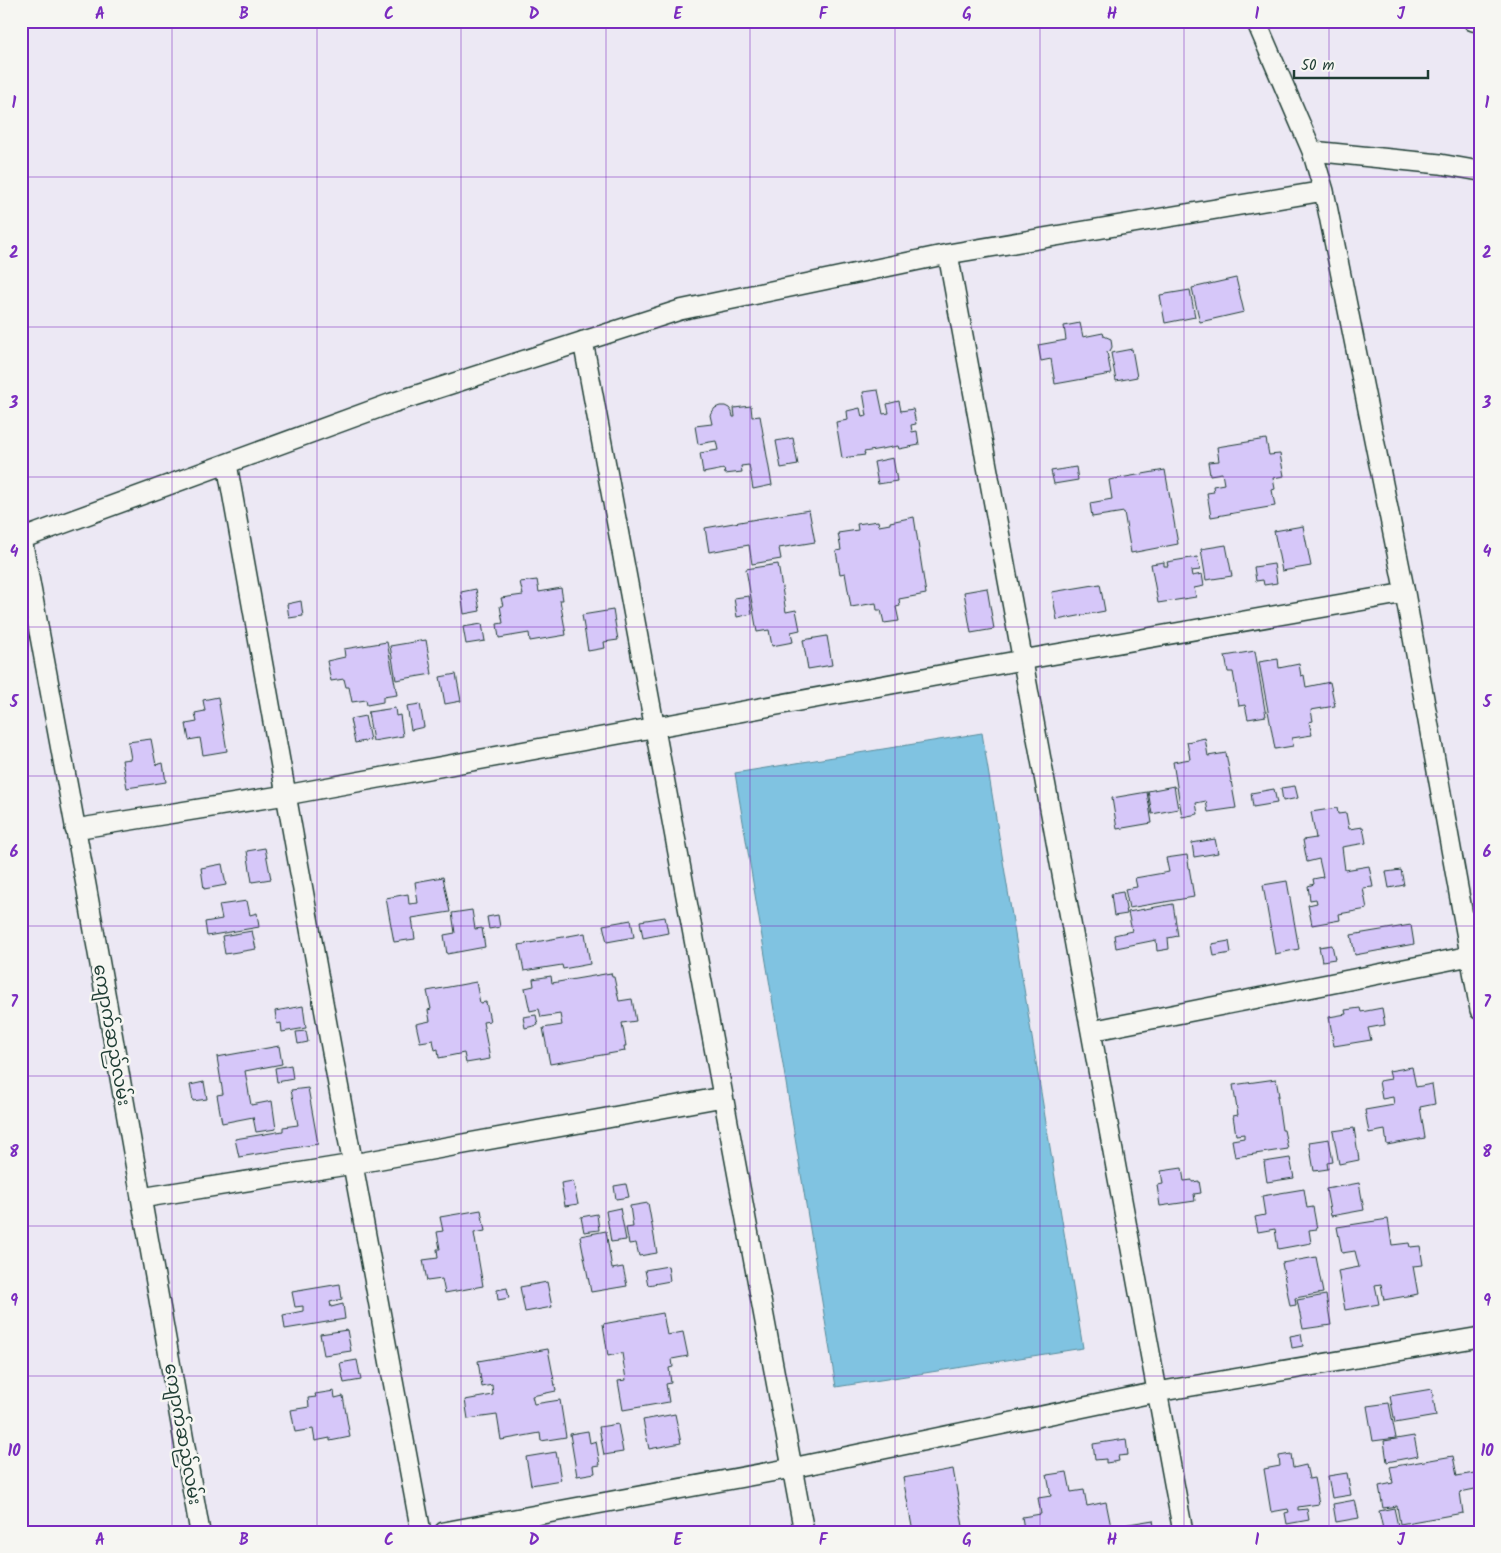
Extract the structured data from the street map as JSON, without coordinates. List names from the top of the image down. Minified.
{"streets":{"street":["ကျောက်ဆည်လမ်း"]},"scale_bar":"50 m","grid":{"columns":["A","B","C","D","E","F","G","H","I","J"],"rows":["1","2","3","4","5","6","7","8","9","10"]}}
